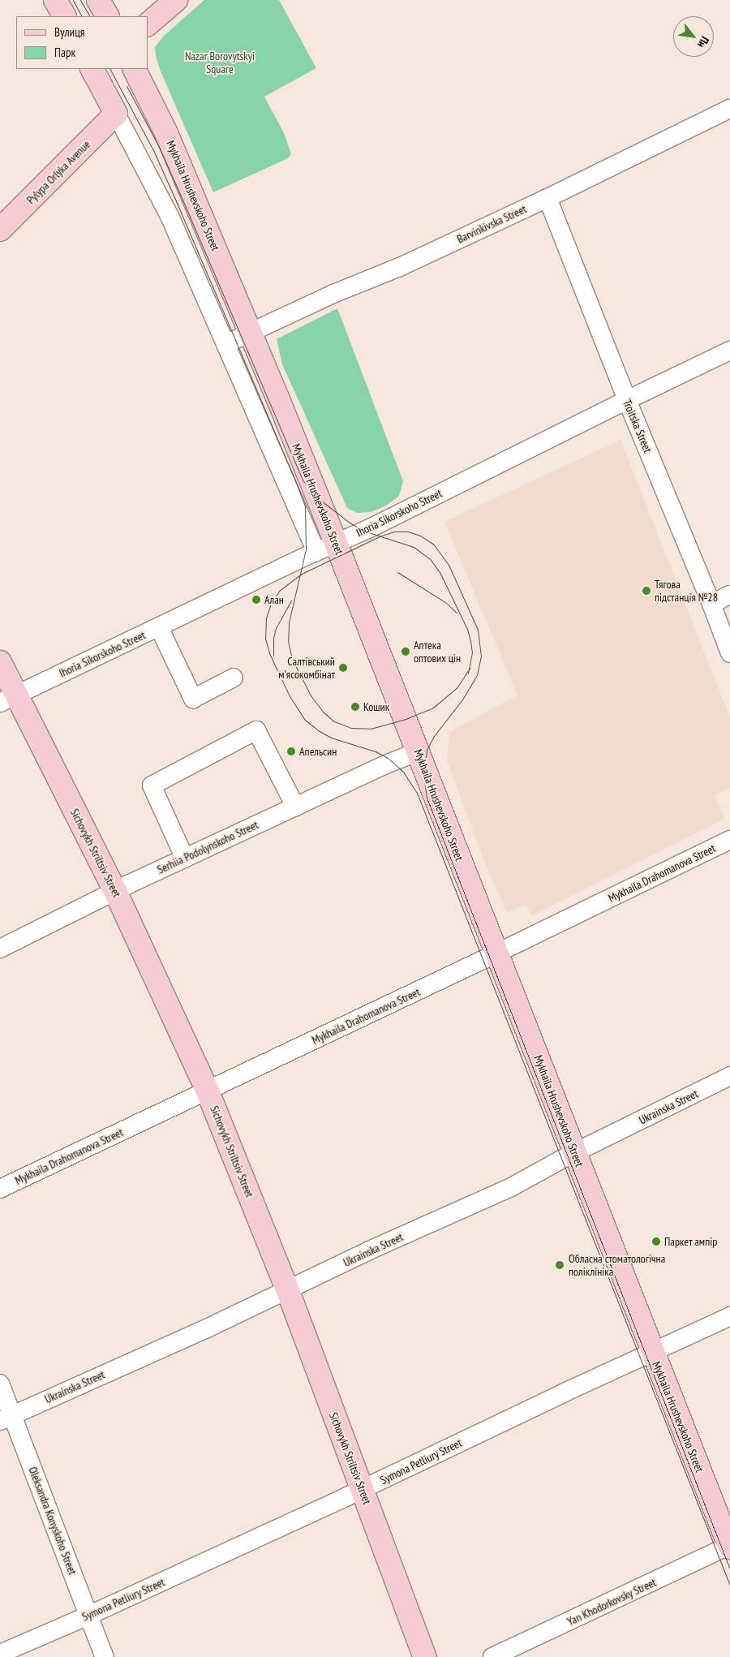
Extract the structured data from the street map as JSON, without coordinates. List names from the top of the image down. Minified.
{"streets":{"main road":["Pylypa Orlyka Avenue","Mykhaila Hrushevskoho Street","Sichovykh Striltsiv Street"],"street":["Barvinkivska Street","Troitska Street","Ihoria Sikorskoho Street","Serhiia Podolynskoho Street","Mykhaila Drahomanova Street","Ukrainska Street","Symona Petliury Street","Oleksandra Konyskoho Street","Yan Khodorkovsky Street"]},"crossings":[["Pylypa Orlyka Avenue","Mykhaila Hrushevskoho Street"],["Mykhaila Hrushevskoho Street","Barvinkivska Street"],["Mykhaila Hrushevskoho Street","Ihoria Sikorskoho Street"],["Mykhaila Hrushevskoho Street","Serhiia Podolynskoho Street"],["Mykhaila Hrushevskoho Street","Mykhaila Drahomanova Street"],["Mykhaila Hrushevskoho Street","Ukrainska Street"],["Mykhaila Hrushevskoho Street","Symona Petliury Street"],["Mykhaila Hrushevskoho Street","Yan Khodorkovsky Street"],["Barvinkivska Street","Troitska Street"],["Troitska Street","Ihoria Sikorskoho Street"],["Ihoria Sikorskoho Street","Sichovykh Striltsiv Street"],["Serhiia Podolynskoho Street","Sichovykh Striltsiv Street"],["Sichovykh Striltsiv Street","Mykhaila Drahomanova Street"],["Sichovykh Striltsiv Street","Ukrainska Street"],["Sichovykh Striltsiv Street","Symona Petliury Street"],["Ukrainska Street","Oleksandra Konyskoho Street"],["Symona Petliury Street","Oleksandra Konyskoho Street"]],"parks":["Nazar Borovytskyi Square"],"places":["Тягова пiдстанцiя №28","Алан","Аптека оптових цін","Салтівський мʼясокомбінат","Кошик","Апельсин","Паркет ампір","Обласна стоматологічна поліклініка"],"legend":["Вулиця","Парк"],"north":"bottom right"}
